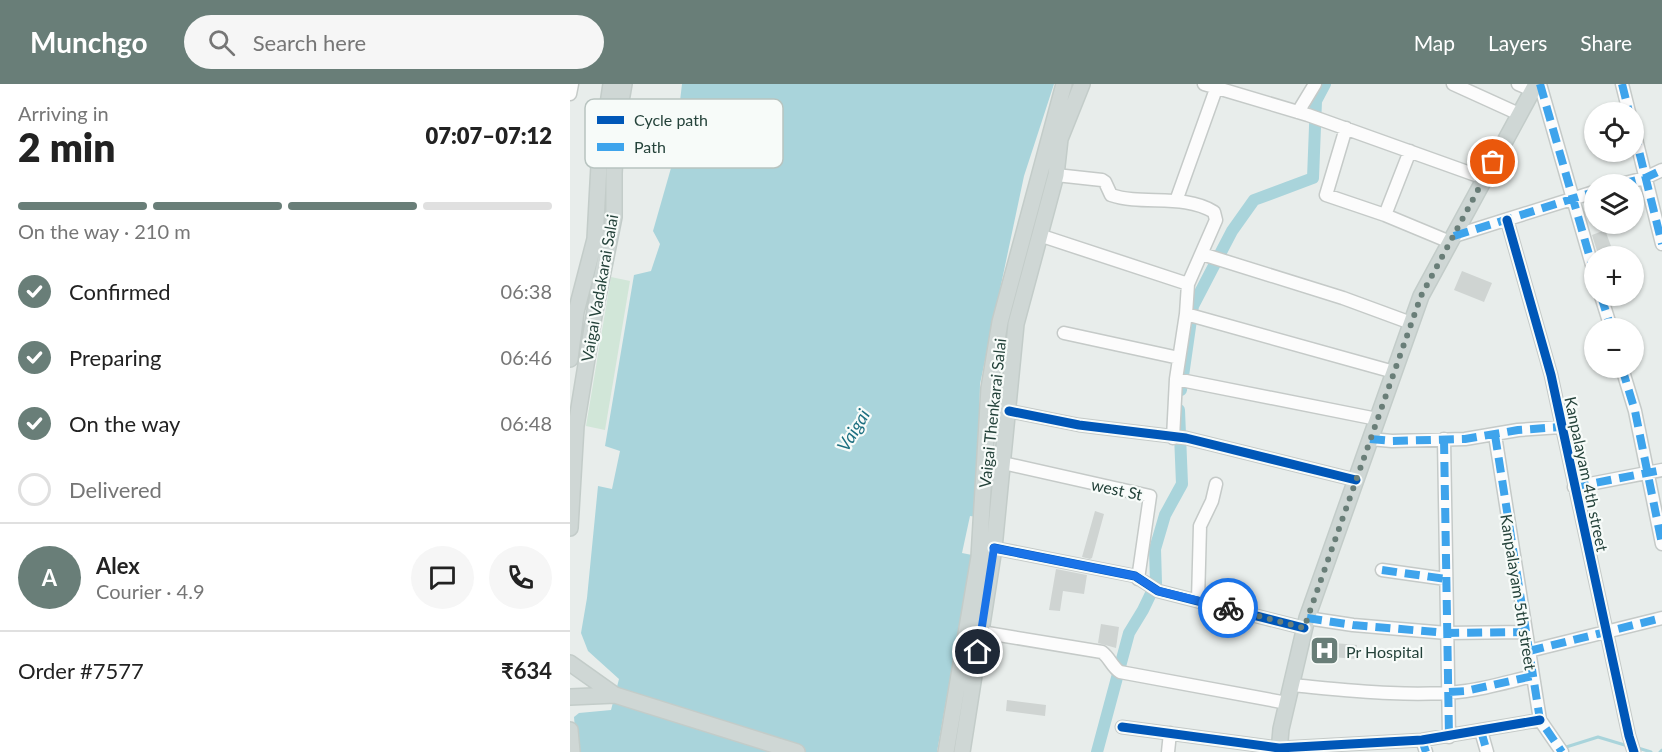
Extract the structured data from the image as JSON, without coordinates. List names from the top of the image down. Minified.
{"streets":{"main road":["Vaigai Vadakarai Salai","Vaigai Thenkarai Salai"],"street":["Kanpalayam 4th street","west St","Kanpalayam 5th street"]},"crossings":[["Vaigai Thenkarai Salai","west St"]],"water":["Vaigai"],"places":{"hospital":["Pr Hospital"]},"legend":["Cycle path","Path"],"page":{"header":"Munchgo","search":"Search here","nav":["Map","Layers","Share"],"heading":["2 min","Arriving in","07:07–07:12"],"panel":["Alex","Courier · 4.9","Order #7577","₹634"],"map_buttons":["+","−"],"bar":"On the way · 210 m","list":[["Confirmed","06:38"],["Preparing","06:46"],["On the way","06:48"],"Delivered"],"round":"A"}}
